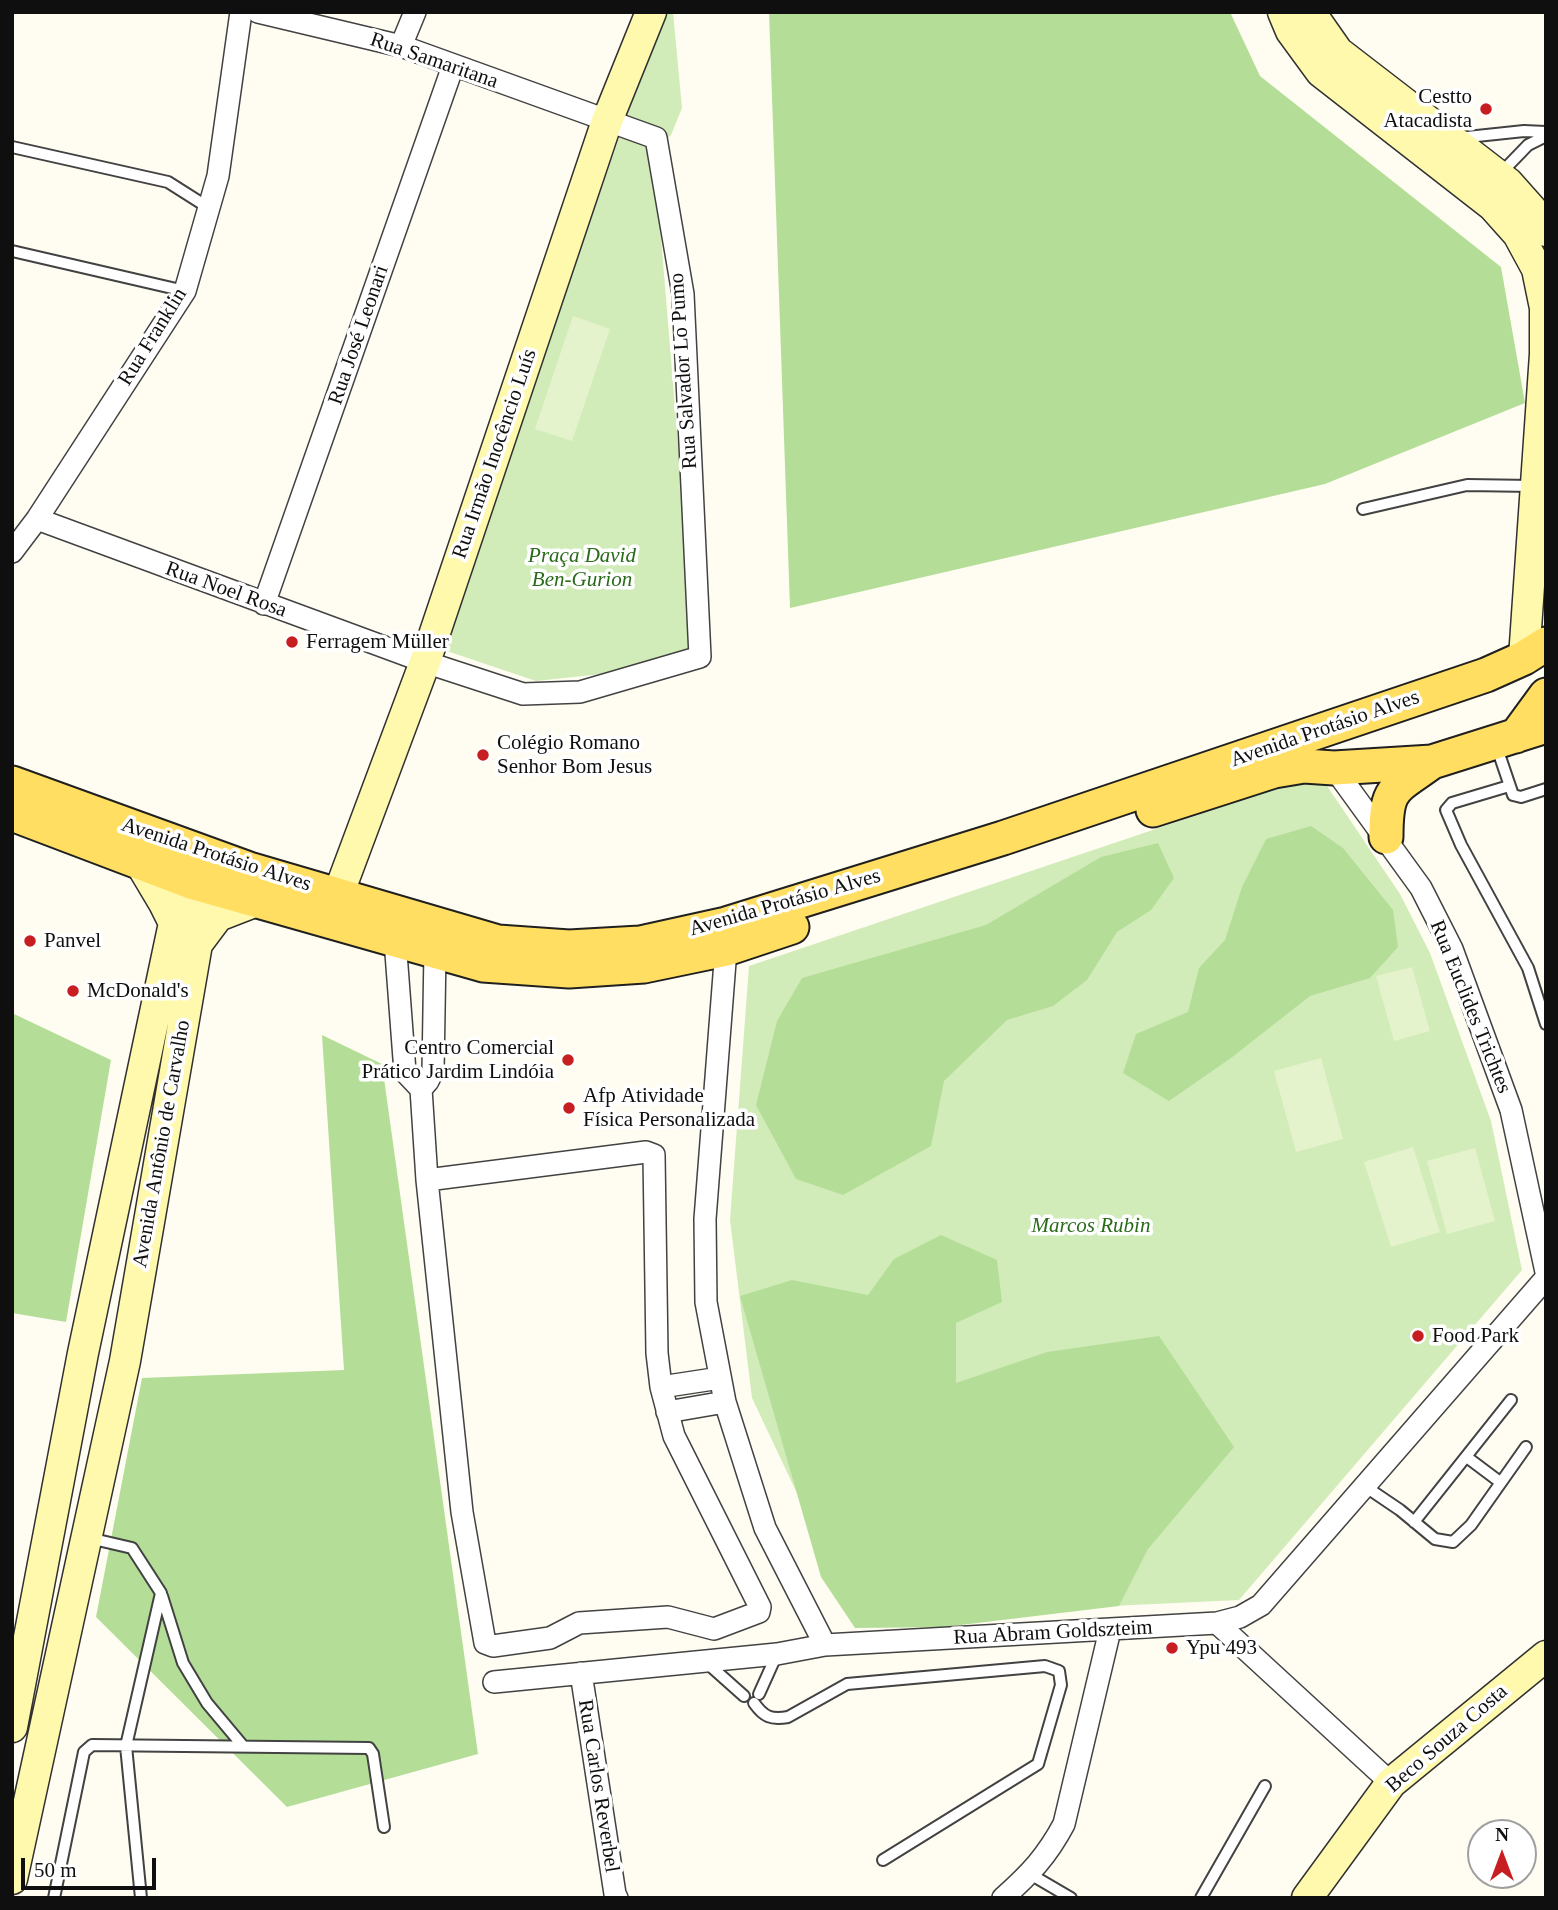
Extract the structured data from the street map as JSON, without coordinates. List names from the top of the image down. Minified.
{"streets":{"main road":["Avenida Protásio Alves"],"street":["Rua Samaritana","Rua José Leonari","Rua Franklin","Rua Salvador Lo Pumo","Rua Irmão Inocêncio Luís","Rua Noel Rosa","Rua Euclides Trichtes","Avenida Antônio de Carvalho","Rua Abram Goldszteim","Beco Souza Costa","Rua Carlos Reverbel"]},"crossings":[["Rua Samaritana","Rua José Leonari"],["Rua Samaritana","Rua Salvador Lo Pumo"],["Rua Samaritana","Rua Irmão Inocêncio Luís"],["Rua José Leonari","Rua Noel Rosa"],["Rua Franklin","Rua Noel Rosa"],["Rua Salvador Lo Pumo","Rua Irmão Inocêncio Luís"],["Rua Salvador Lo Pumo","Rua Noel Rosa"],["Rua Irmão Inocêncio Luís","Rua Noel Rosa"],["Rua Irmão Inocêncio Luís","Avenida Protásio Alves"],["Avenida Protásio Alves","Rua Euclides Trichtes"],["Avenida Protásio Alves","Avenida Antônio de Carvalho"],["Rua Abram Goldszteim","Rua Carlos Reverbel"]],"parks":["Praça David Ben-Gurion","Marcos Rubin"],"places":["Cestto Atacadista","Ferragem Müller","Colégio Romano Senhor Bom Jesus","Panvel","McDonald's","Centro Comercial Prático Jardim Lindóia","Afp Atividade Física Personalizada","Food Park","Ypu 493"],"scale_bar":"50 m","north":"top"}
